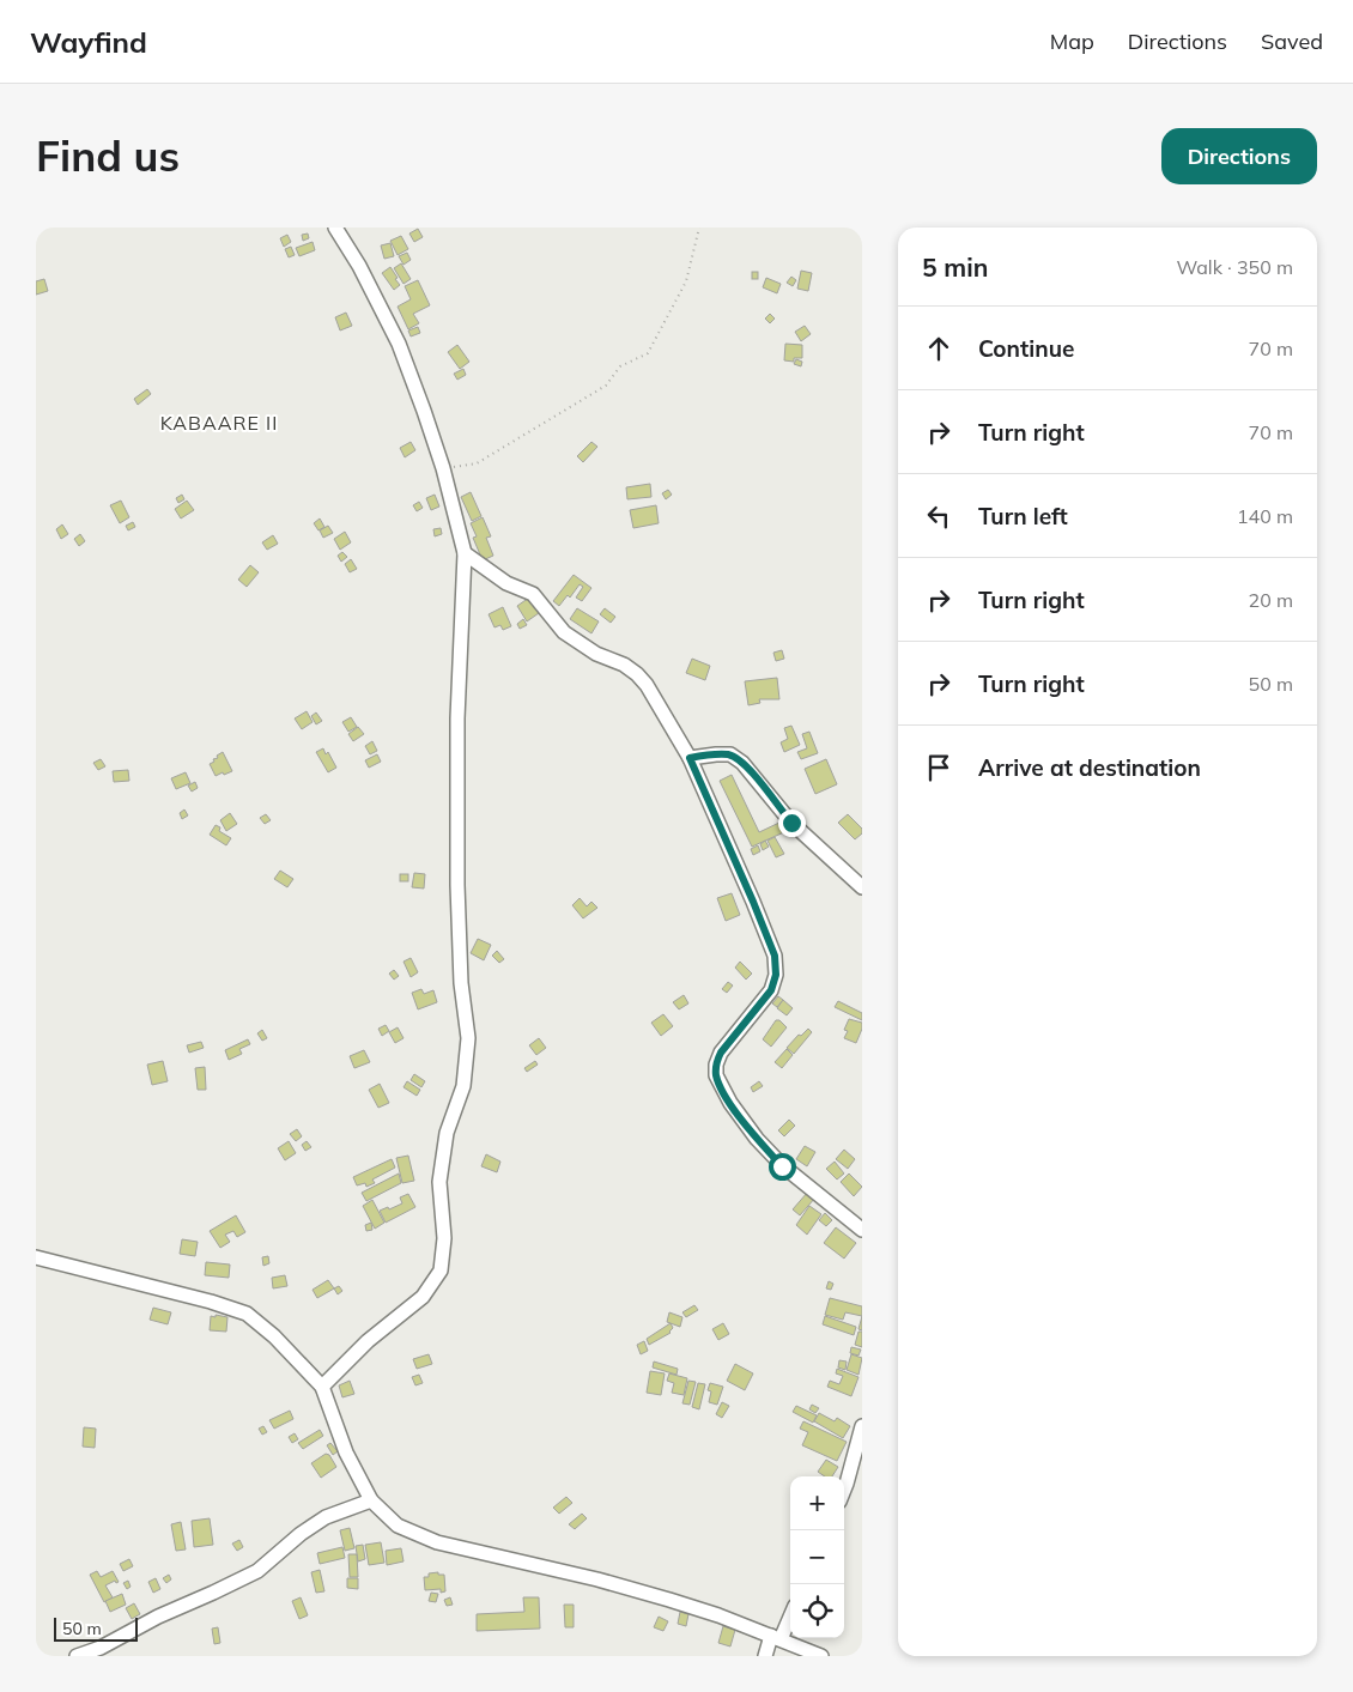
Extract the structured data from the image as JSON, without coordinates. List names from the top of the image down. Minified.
{"districts":["KABAARE II"],"scale_bar":"50 m","page":{"header":"Wayfind","nav":["Map","Directions","Saved"],"buttons":"Directions","title":"Find us","heading":["5 min","Walk · 350 m"],"list":[["Continue","70 m"],["Turn right","70 m"],["Turn left","140 m"],["Turn right","20 m"],["Turn right","50 m"],"Arrive at destination"],"map_buttons":["+","−"],"scale":"50 m"}}
